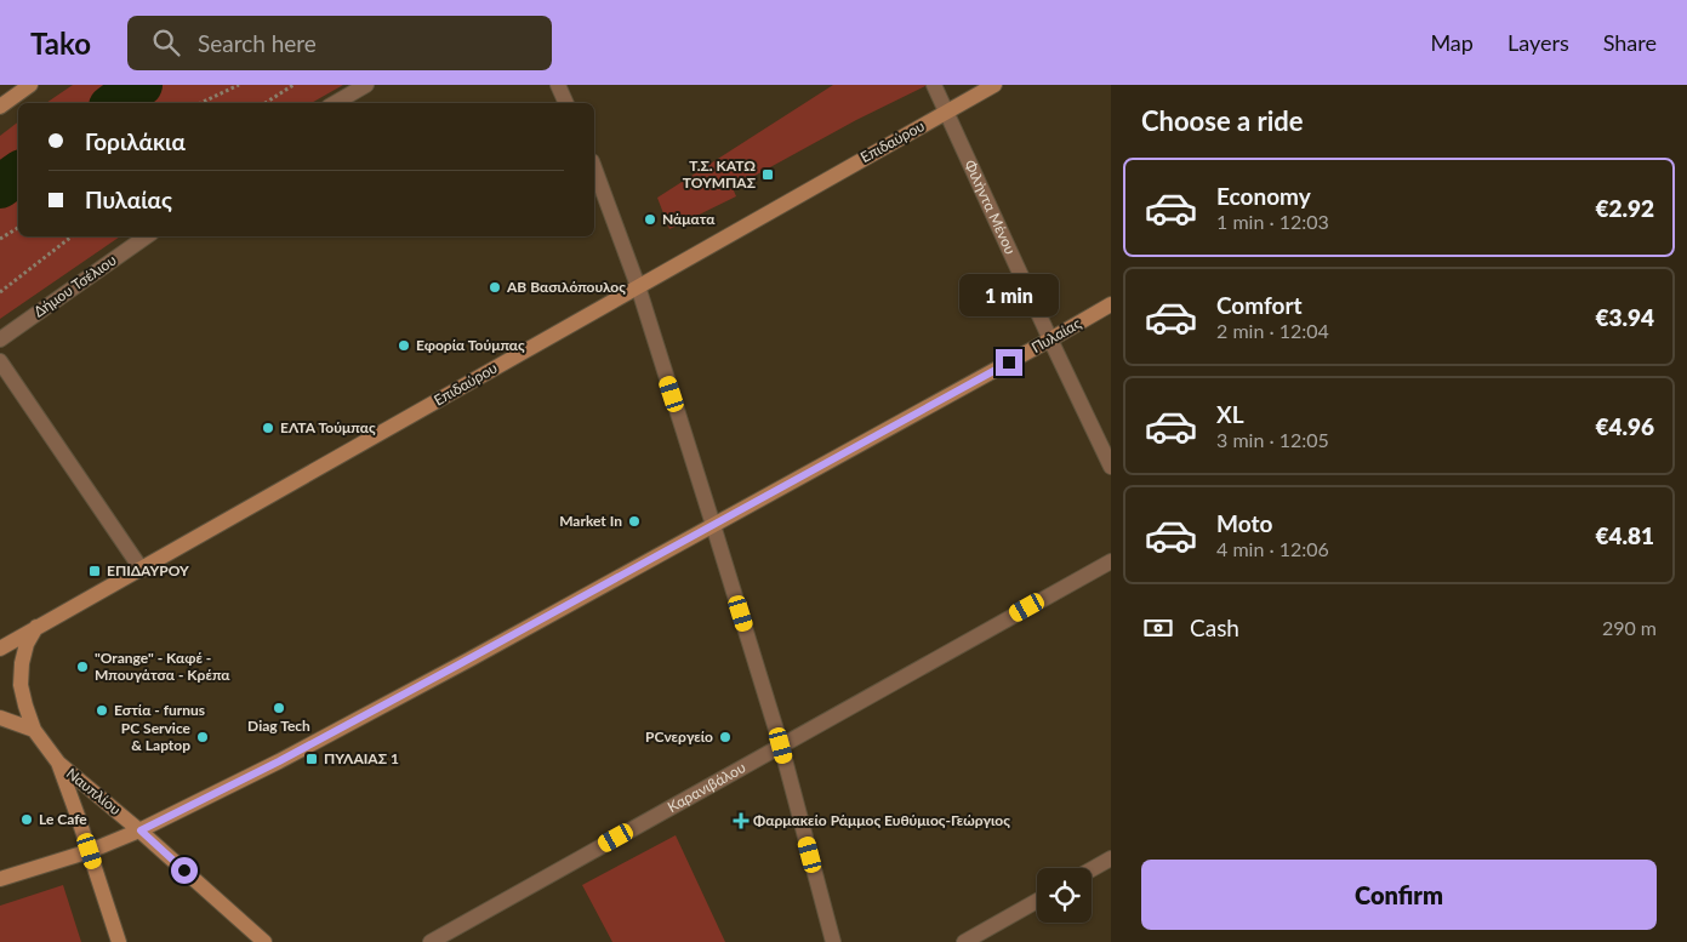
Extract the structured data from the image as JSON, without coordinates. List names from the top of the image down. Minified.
{"streets":{"street":["Επιδαύρου","Φιλήντα Μένου","Δήμου Τσέλιου","Πυλαίας","Καρανιβάλου","Ναυπλίου"]},"crossings":[["Επιδαύρου","Φιλήντα Μένου"],["Φιλήντα Μένου","Πυλαίας"],["Πυλαίας","Ναυπλίου"]],"places":{"transit":["Τ.Σ. ΚΑΤΩ ΤΟΥΜΠΑΣ","ΕΠΙΔΑΥΡΟΥ","ΠΥΛΑΙΑΣ 1"],"other":["Νάματα","ΑΒ Βασιλόπουλος","Εφορία Τούμπας","ΕΛΤΑ Τούμπας","Market In","\"Orange\" - Καφέ - Μπουγάτσα - Κρέπα","Diag Tech","Εστία - furnus","PC Service & Laptop","PCνεργείο","Le Cafe"],"health":["Φαρμακείο Ράμμος Ευθύμιος-Γεώργιος"]},"page":{"header":"Tako","search":"Search here","nav":["Map","Layers","Share"],"heading":"Choose a ride","banner":["Γοριλάκια","Πυλαίας"],"list":[{"name":"Economy","note":"1 min · 12:03","value":"€2.92"},{"name":"Comfort","note":"2 min · 12:04","value":"€3.94"},{"name":"XL","note":"3 min · 12:05","value":"€4.96"},{"name":"Moto","note":"4 min · 12:06","value":"€4.81"}],"bubble":"1 min","pay":["Cash","290 m"],"buttons":"Confirm"}}
